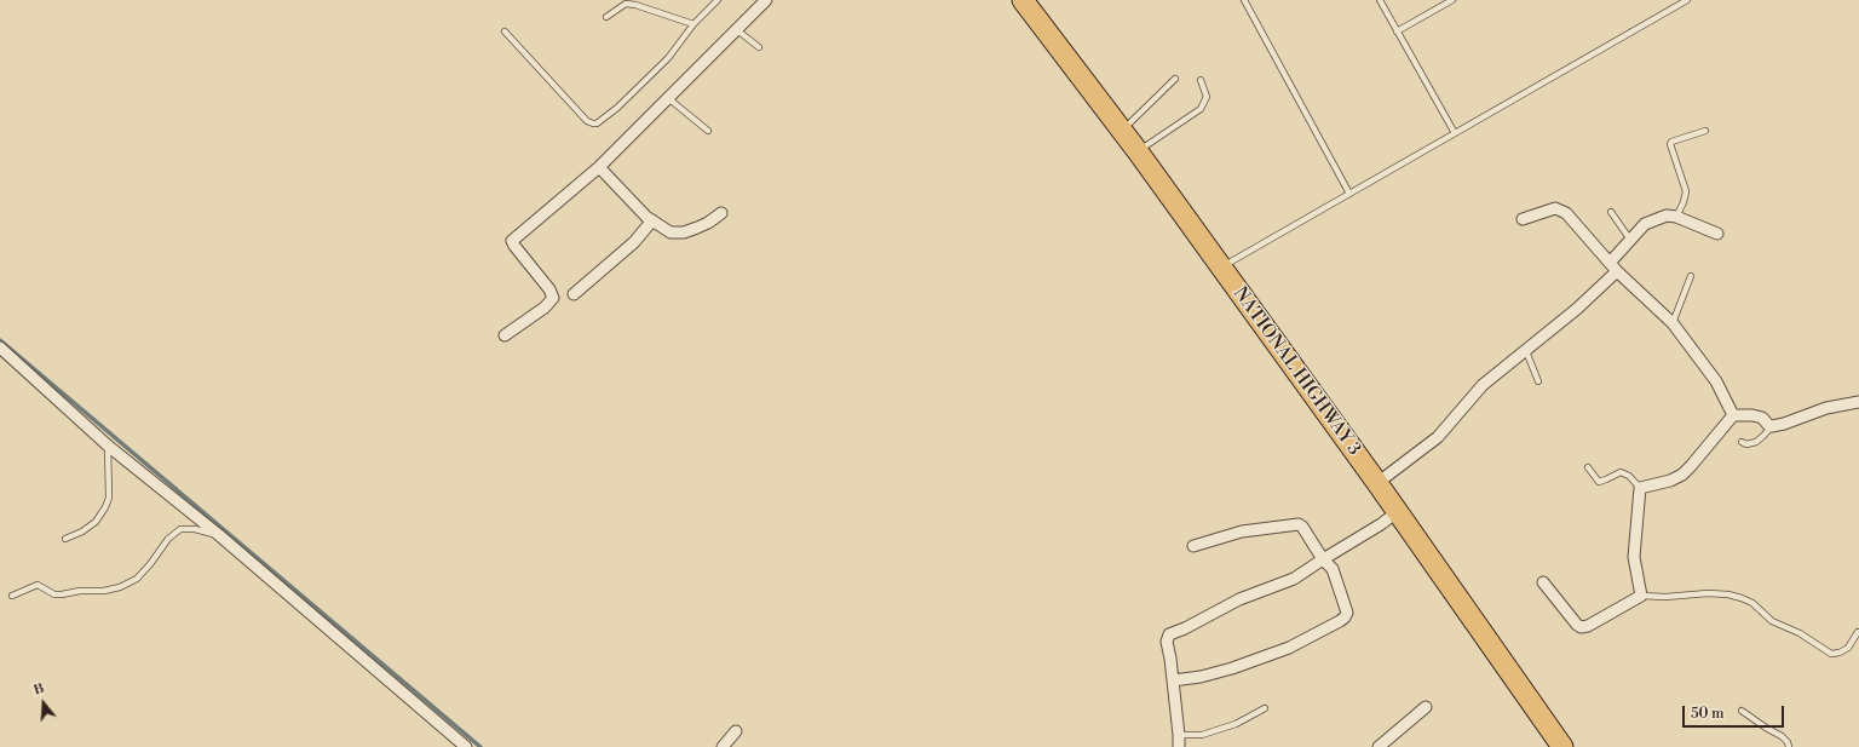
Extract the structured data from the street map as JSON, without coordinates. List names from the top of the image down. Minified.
{"streets":{"highway":["NATIONAL HIGHWAY 3"]},"scale_bar":"50 m","north":"top"}
